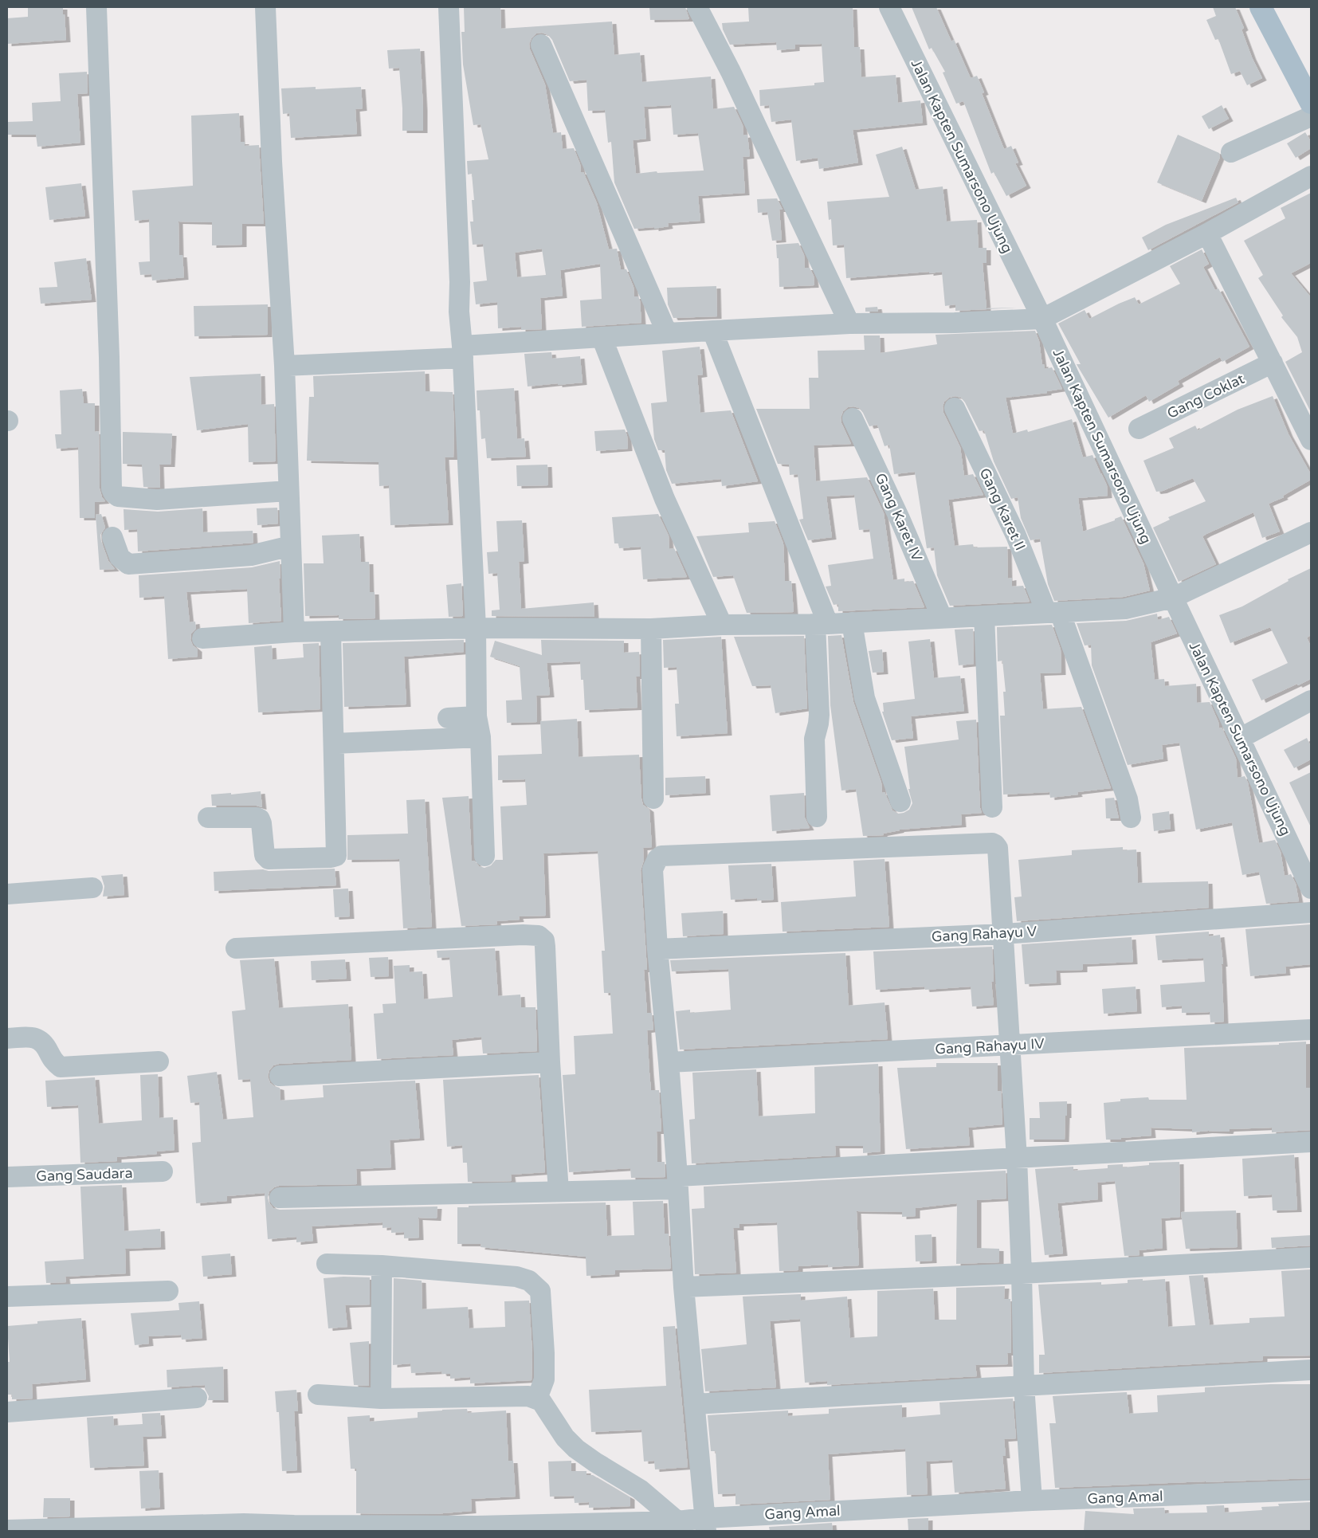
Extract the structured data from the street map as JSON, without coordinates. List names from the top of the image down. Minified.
{"streets":{"street":["Jalan Kapten Sumarsono Ujung","Gang Coklat","Gang Karet II","Gang Karet IV","Gang Rahayu V","Gang Rahayu IV","Gang Saudara","Gang Amal"]}}
